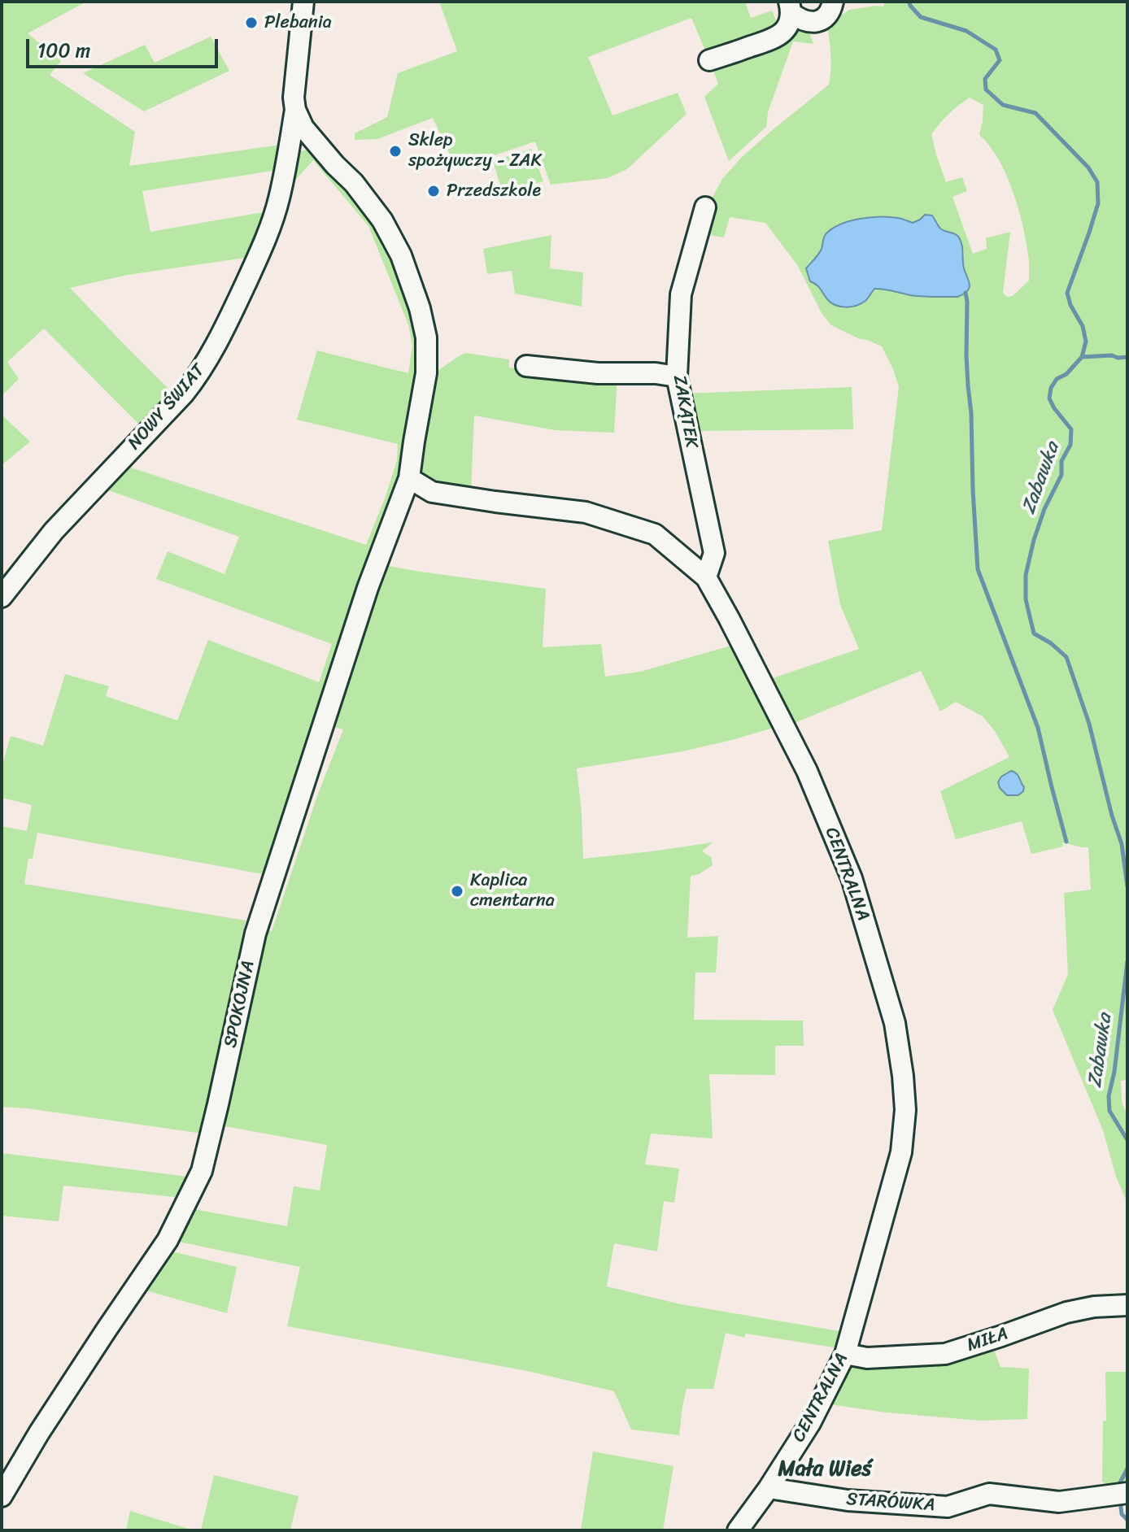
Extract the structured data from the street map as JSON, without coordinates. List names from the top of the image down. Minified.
{"streets":{"street":["NOWY ŚWIAT","ZAKĄTEK","CENTRALNA","SPOKOJNA","MIŁA","STARÓWKA"]},"crossings":[["NOWY ŚWIAT","SPOKOJNA"],["ZAKĄTEK","CENTRALNA"],["CENTRALNA","SPOKOJNA"],["CENTRALNA","MIŁA"],["CENTRALNA","STARÓWKA"]],"districts":["Mała Wieś"],"water":["Zabawka"],"places":["Plebania","Sklep spożywczy - ZAK","Przedszkole","Kaplica cmentarna"],"scale_bar":"100 m"}
